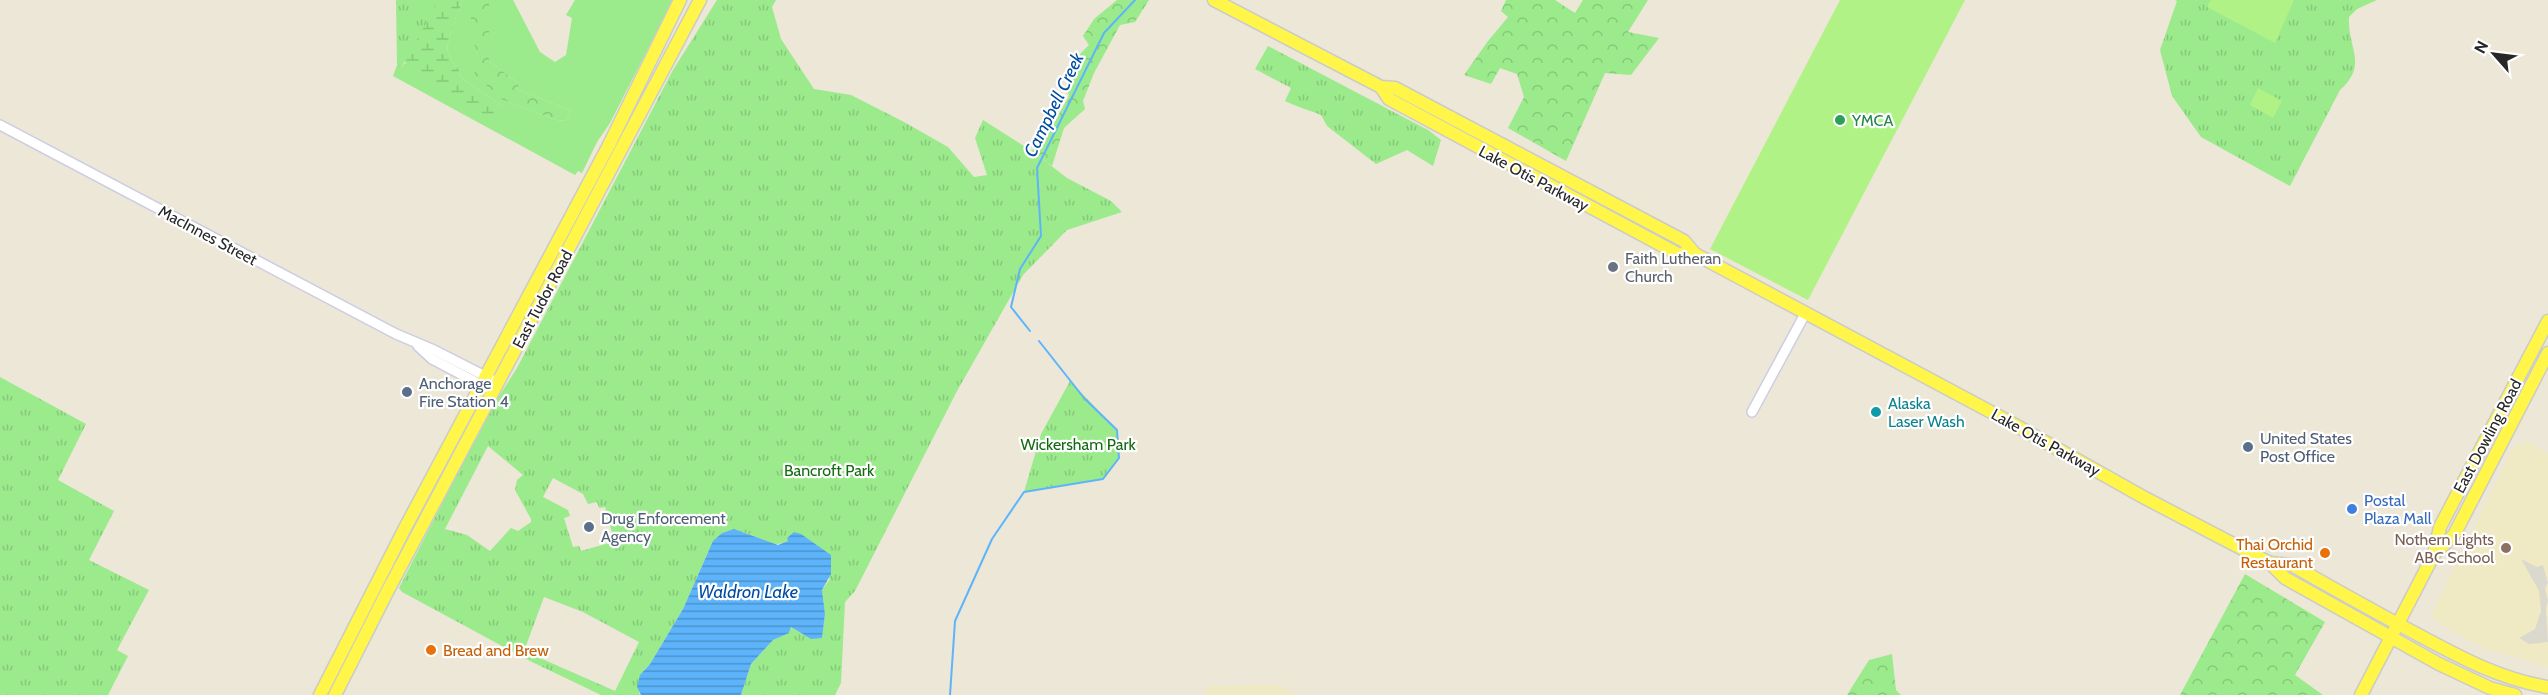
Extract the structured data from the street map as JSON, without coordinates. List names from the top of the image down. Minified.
{"streets":{"main road":["Lake Otis Parkway","East Tudor Road","East Dowling Road"],"street":["MacInnes Street"]},"crossings":[["Lake Otis Parkway","East Dowling Road"],["MacInnes Street","East Tudor Road"]],"water":["Campbell Creek","Waldron Lake"],"parks":["Wickersham Park","Bancroft Park"],"places":["YMCA","Faith Lutheran Church","Anchorage Fire Station 4","Alaska Laser Wash","United States Post Office","Postal Plaza Mall","Drug Enforcement Agency","Nothern Lights ABC School","Thai Orchid Restaurant","Bread and Brew"],"north":"top left"}
